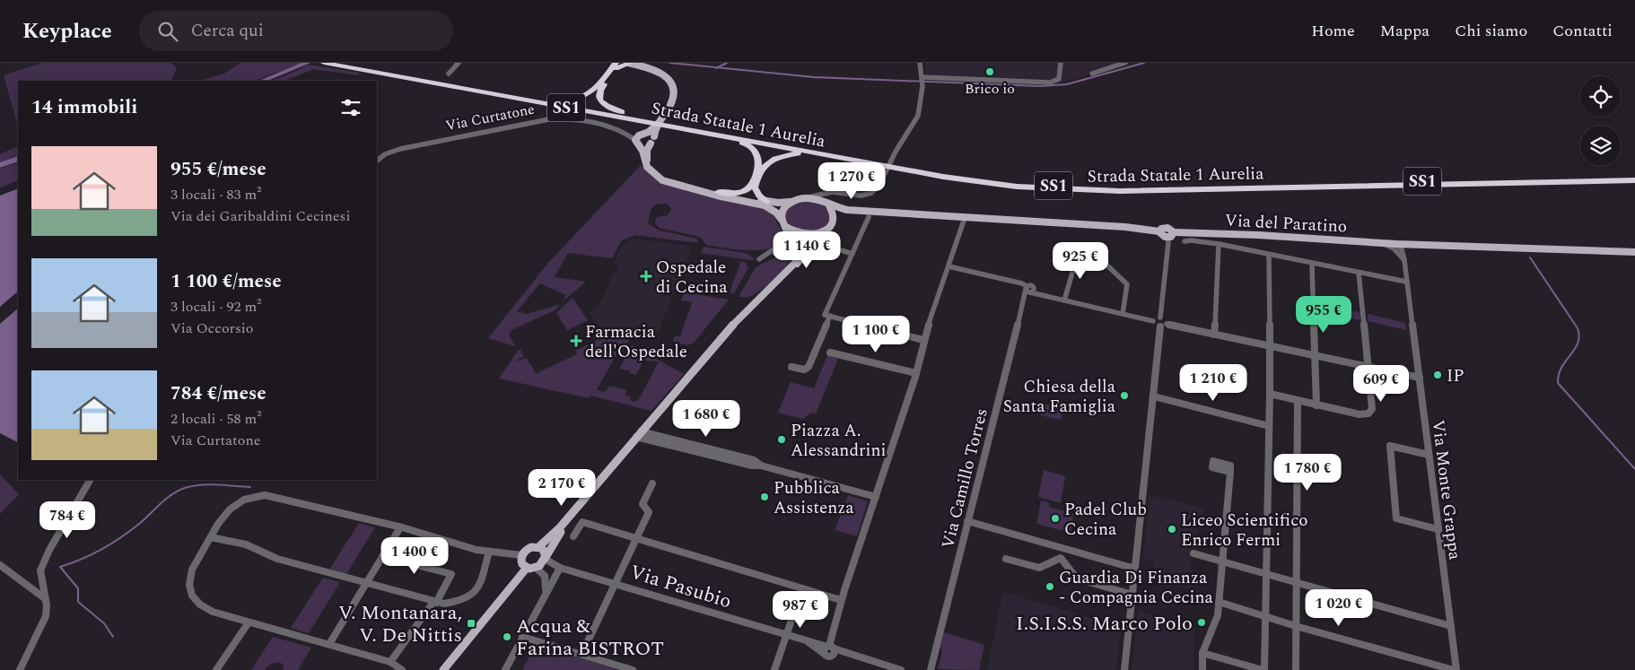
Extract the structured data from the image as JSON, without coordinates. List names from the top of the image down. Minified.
{"streets":{"highway":["SS1","Strada Statale 1 Aurelia"],"main road":["Via del Paratino"],"street":["Via Curtatone","Via Camillo Torres","Via Monte Grappa","Via Pasubio"]},"crossings":[["Via del Paratino","Via Monte Grappa"]],"places":{"other":["Brico io","IP","Chiesa della Santa Famiglia","Piazza A. Alessandrini","Pubblica Assistenza","Padel Club Cecina","Liceo Scientifico Enrico Fermi","Guardia Di Finanza - Compagnia Cecina","I.S.I.S.S. Marco Polo","Acqua & Farina BISTROT"],"health":["Ospedale di Cecina","Farmacia dell'Ospedale"],"transit":["V. Montanara, V. De Nittis"]},"page":{"header":"Keyplace","search":"Cerca qui","nav":["Home","Mappa","Chi siamo","Contatti"],"heading":"14 immobili","list":[{"name":"955 €/mese","note":"3 locali · 83 m² · Via dei Garibaldini Cecinesi"},{"name":"1 100 €/mese","note":"3 locali · 92 m² · Via Occorsio"},{"name":"784 €/mese","note":"2 locali · 58 m² · Via Curtatone"}],"price":["1 270 €","1 140 €","925 €","955 €","1 100 €","1 210 €","609 €","1 680 €","1 780 €","2 170 €","784 €","1 400 €","1 020 €","987 €"]}}
